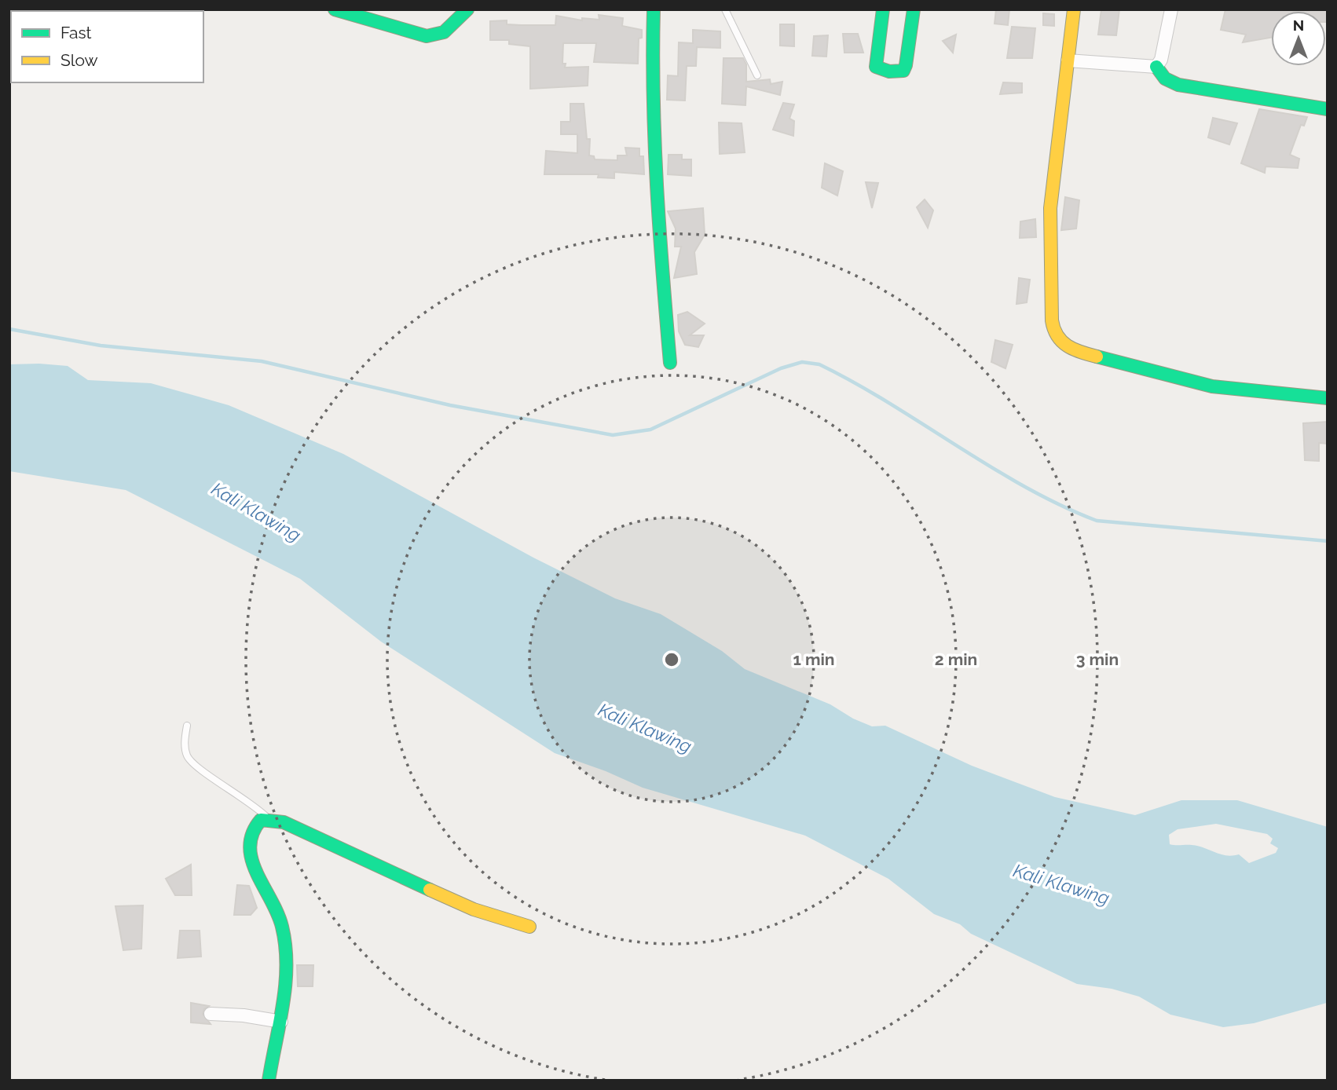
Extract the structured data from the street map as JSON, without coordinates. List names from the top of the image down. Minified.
{"water":["Kali Klawing"],"legend":["Fast","Slow"],"north":"top","rings":["1 min","2 min","3 min"]}
